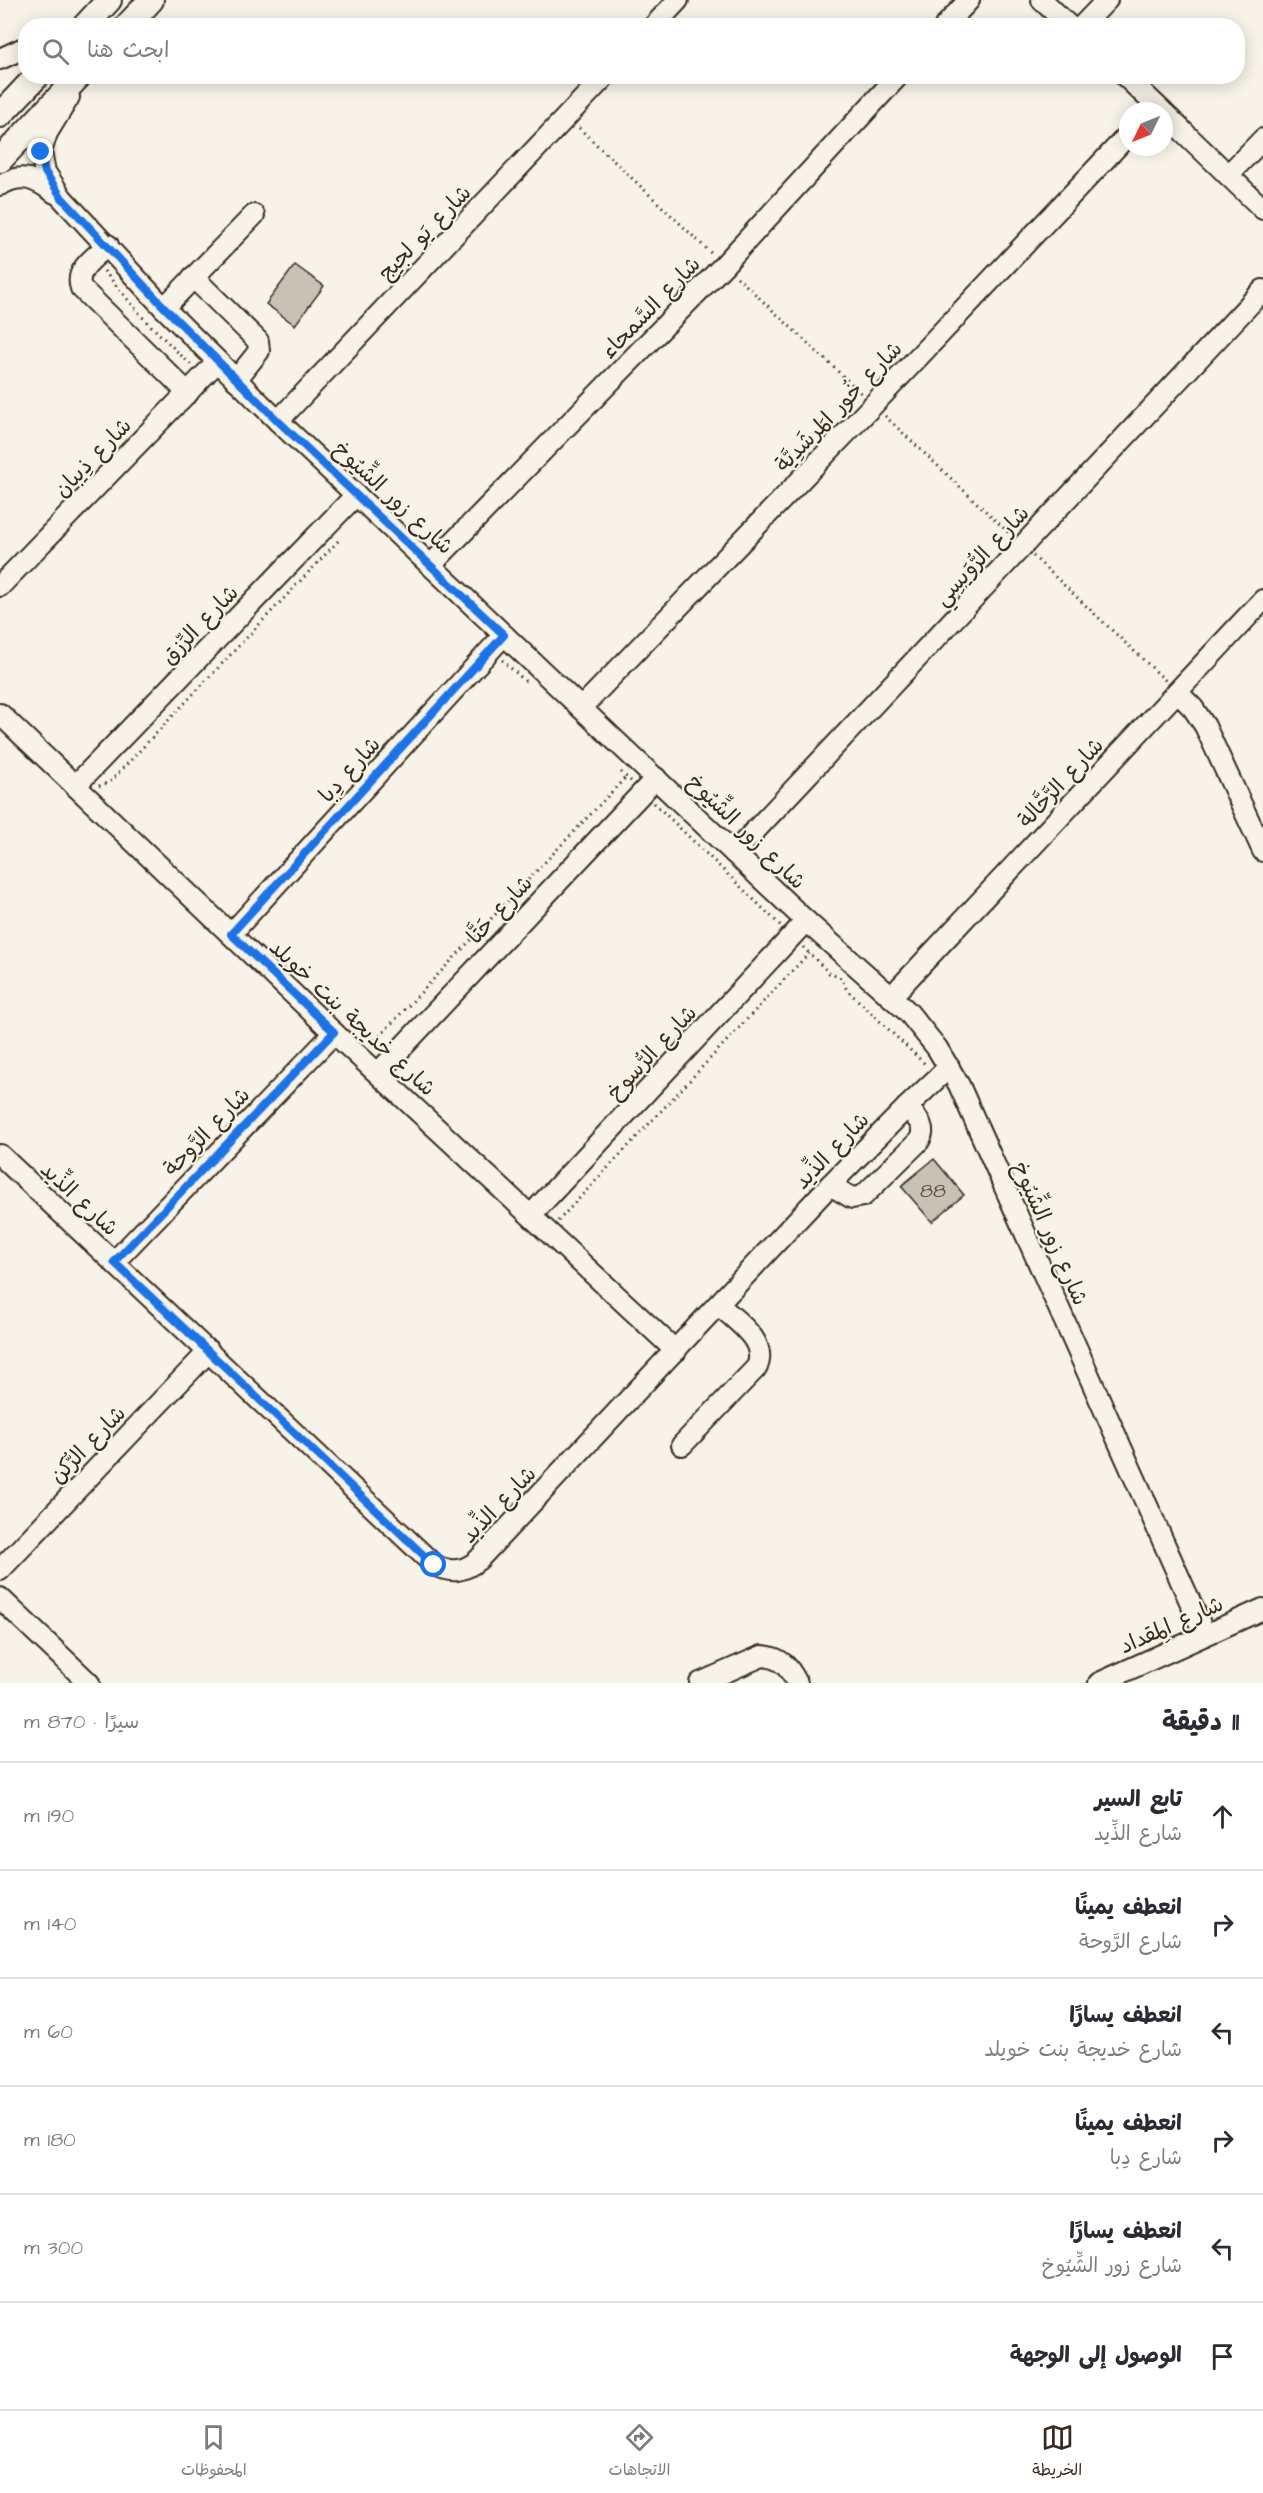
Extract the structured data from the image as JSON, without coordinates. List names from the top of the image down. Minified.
{"streets":{"street":["شارع يَو لجيج","شارع السَّمحاء","شارع خُور المَرشَدِيَّة","شارع ذِيبان","شارع زور الشِّيُوخ","شارع الرُّوَيسِي","شارع الرِّزق","شارع دِبا","شارع الرَّحَّالة","شارع حَتَّا","شارع خديجة بنت خويلد","شارع الرُّسوخ","شارع الرَّوحة","شارع الذِّيد","شارع الرُّكن","شارع المِقداد"]},"crossings":[["شارع يَو لجيج","شارع زور الشِّيُوخ"],["شارع السَّمحاء","شارع زور الشِّيُوخ"],["شارع خُور المَرشَدِيَّة","شارع زور الشِّيُوخ"],["شارع ذِيبان","شارع زور الشِّيُوخ"],["شارع زور الشِّيُوخ","شارع الرُّوَيسِي"],["شارع زور الشِّيُوخ","شارع الرِّزق"],["شارع زور الشِّيُوخ","شارع دِبا"],["شارع زور الشِّيُوخ","شارع الرَّحَّالة"],["شارع زور الشِّيُوخ","شارع حَتَّا"],["شارع زور الشِّيُوخ","شارع الرُّسوخ"],["شارع زور الشِّيُوخ","شارع الذِّيد"],["شارع زور الشِّيُوخ","شارع المِقداد"],["شارع الرِّزق","شارع خديجة بنت خويلد"],["شارع دِبا","شارع خديجة بنت خويلد"],["شارع حَتَّا","شارع خديجة بنت خويلد"],["شارع خديجة بنت خويلد","شارع الرُّسوخ"],["شارع خديجة بنت خويلد","شارع الرَّوحة"],["شارع خديجة بنت خويلد","شارع الذِّيد"],["شارع الرَّوحة","شارع الذِّيد"],["شارع الذِّيد","شارع الرُّكن"]],"house_numbers":["88"],"north":"bottom left","page":{"search":"ابحث هنا","heading":["11 دقيقة","سيرًا · 870 m"],"list":[["تابع السير","شارع الذِّيد","190 m"],["انعطف يمينًا","شارع الرَّوحة","140 m"],["انعطف يسارًا","شارع خديجة بنت خويلد","60 m"],["انعطف يمينًا","شارع دِبا","180 m"],["انعطف يسارًا","شارع زور الشِّيُوخ","300 m"],"الوصول إلى الوجهة"],"nav":["الخريطة","الاتجاهات","المحفوظات"]}}
